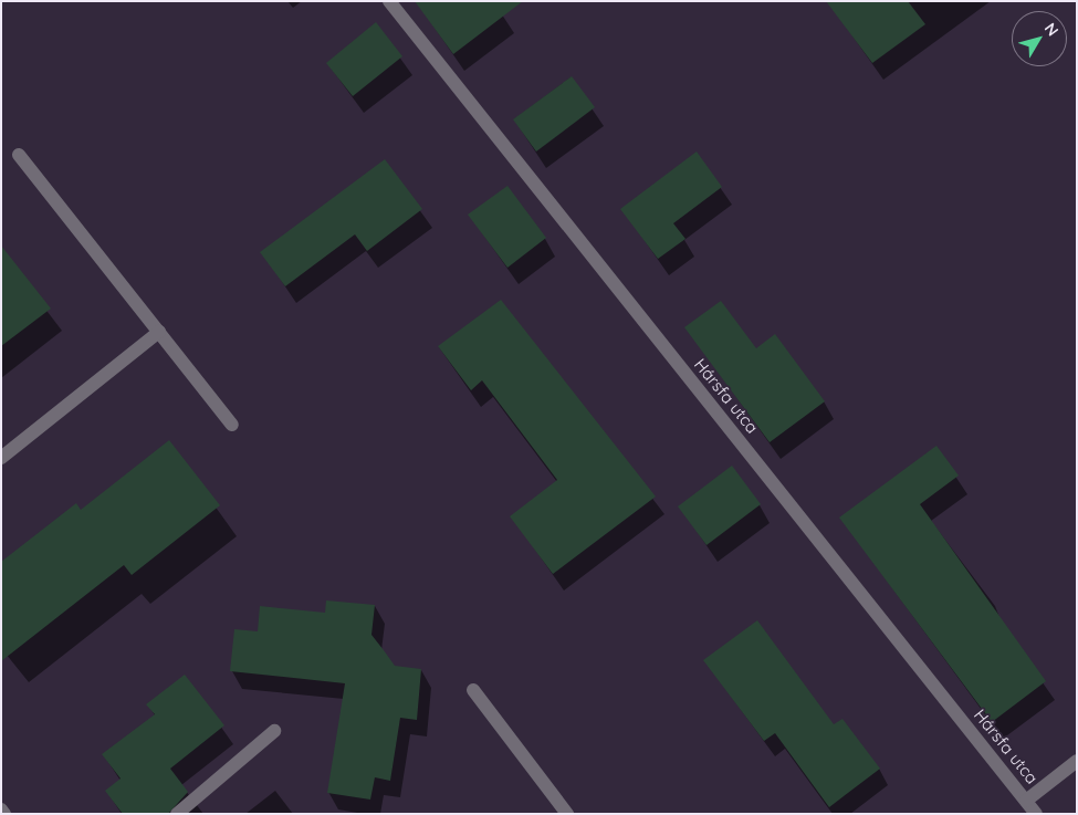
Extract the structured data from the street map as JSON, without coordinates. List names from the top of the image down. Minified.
{"streets":{"street":["Hársfa utca"]},"north":"top right"}
